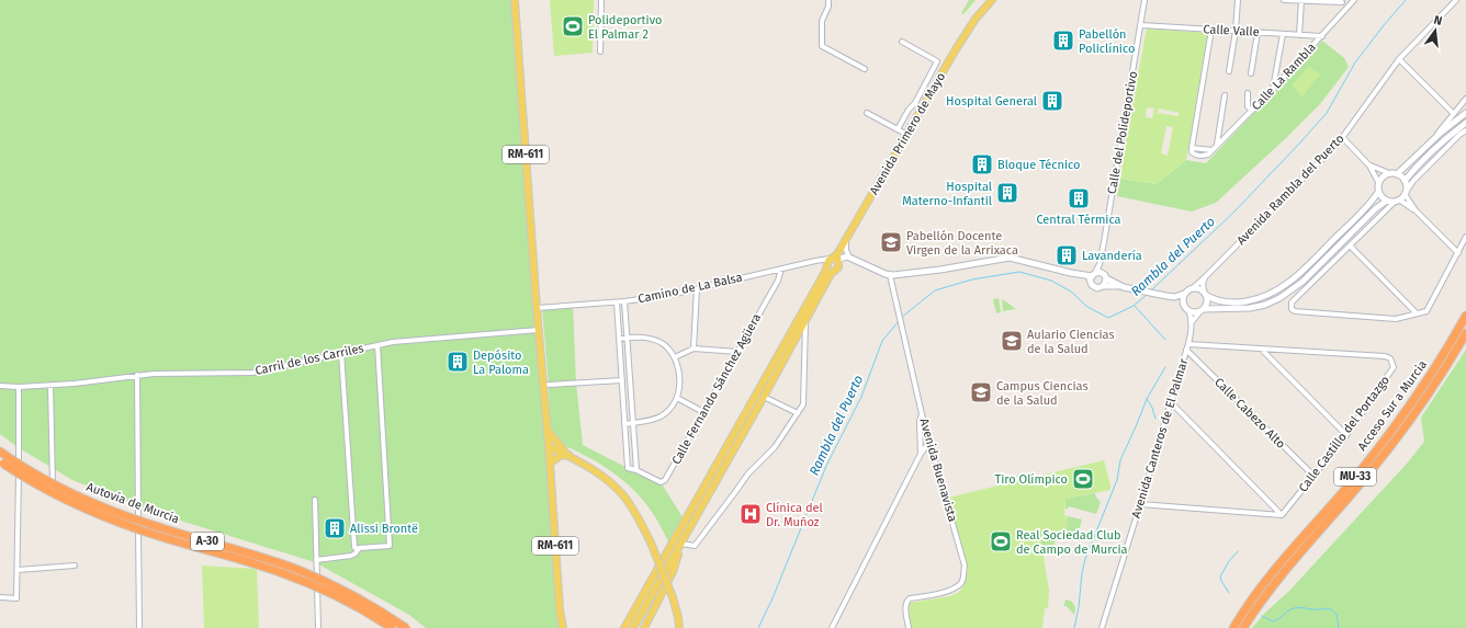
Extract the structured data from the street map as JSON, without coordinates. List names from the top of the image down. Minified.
{"streets":{"highway":["Acceso Sur a Murcia","MU-33","Autovía de Murcia","A-30"],"main road":["Avenida Primero de Mayo","RM-611"],"street":["Calle Valle","Calle La Rambla","Calle del Polideportivo","Avenida Rambla del Puerto","Camino de La Balsa","Carril de los Carriles","Calle Fernando Sánchez Agüera","Calle Cabezo Alto","Calle Castillo del Portazgo","Avenida Canteros de El Palmar","Avenida Buenavista"]},"crossings":[["Calle Valle","Calle La Rambla"],["Calle Valle","Calle del Polideportivo"],["Avenida Primero de Mayo","Camino de La Balsa"],["RM-611","Camino de La Balsa"],["RM-611","Carril de los Carriles"],["Avenida Rambla del Puerto","Avenida Canteros de El Palmar"],["Camino de La Balsa","Calle Fernando Sánchez Agüera"],["Calle Cabezo Alto","Calle Castillo del Portazgo"],["Calle Cabezo Alto","Avenida Canteros de El Palmar"],["Calle Castillo del Portazgo","Avenida Canteros de El Palmar"]],"water":["Rambla del Puerto"],"places":{"sports":["Polideportivo El Palmar 2","Tiro Olímpico","Real Sociedad Club de Campo de Murcia"],"building":["Pabellón Policlínico","Hospital General","Bloque Técnico","Hospital Materno-Infantil","Central Térmica","Lavandería","Depósito La Paloma","Alissi Brontë"],"school or university":["Pabellón Docente Virgen de la Arrixaca","Aulario Ciencias de la Salud","Campus Ciencias de la Salud"],"hospital":["Clínica del Dr. Muñoz"]},"north":"top"}
